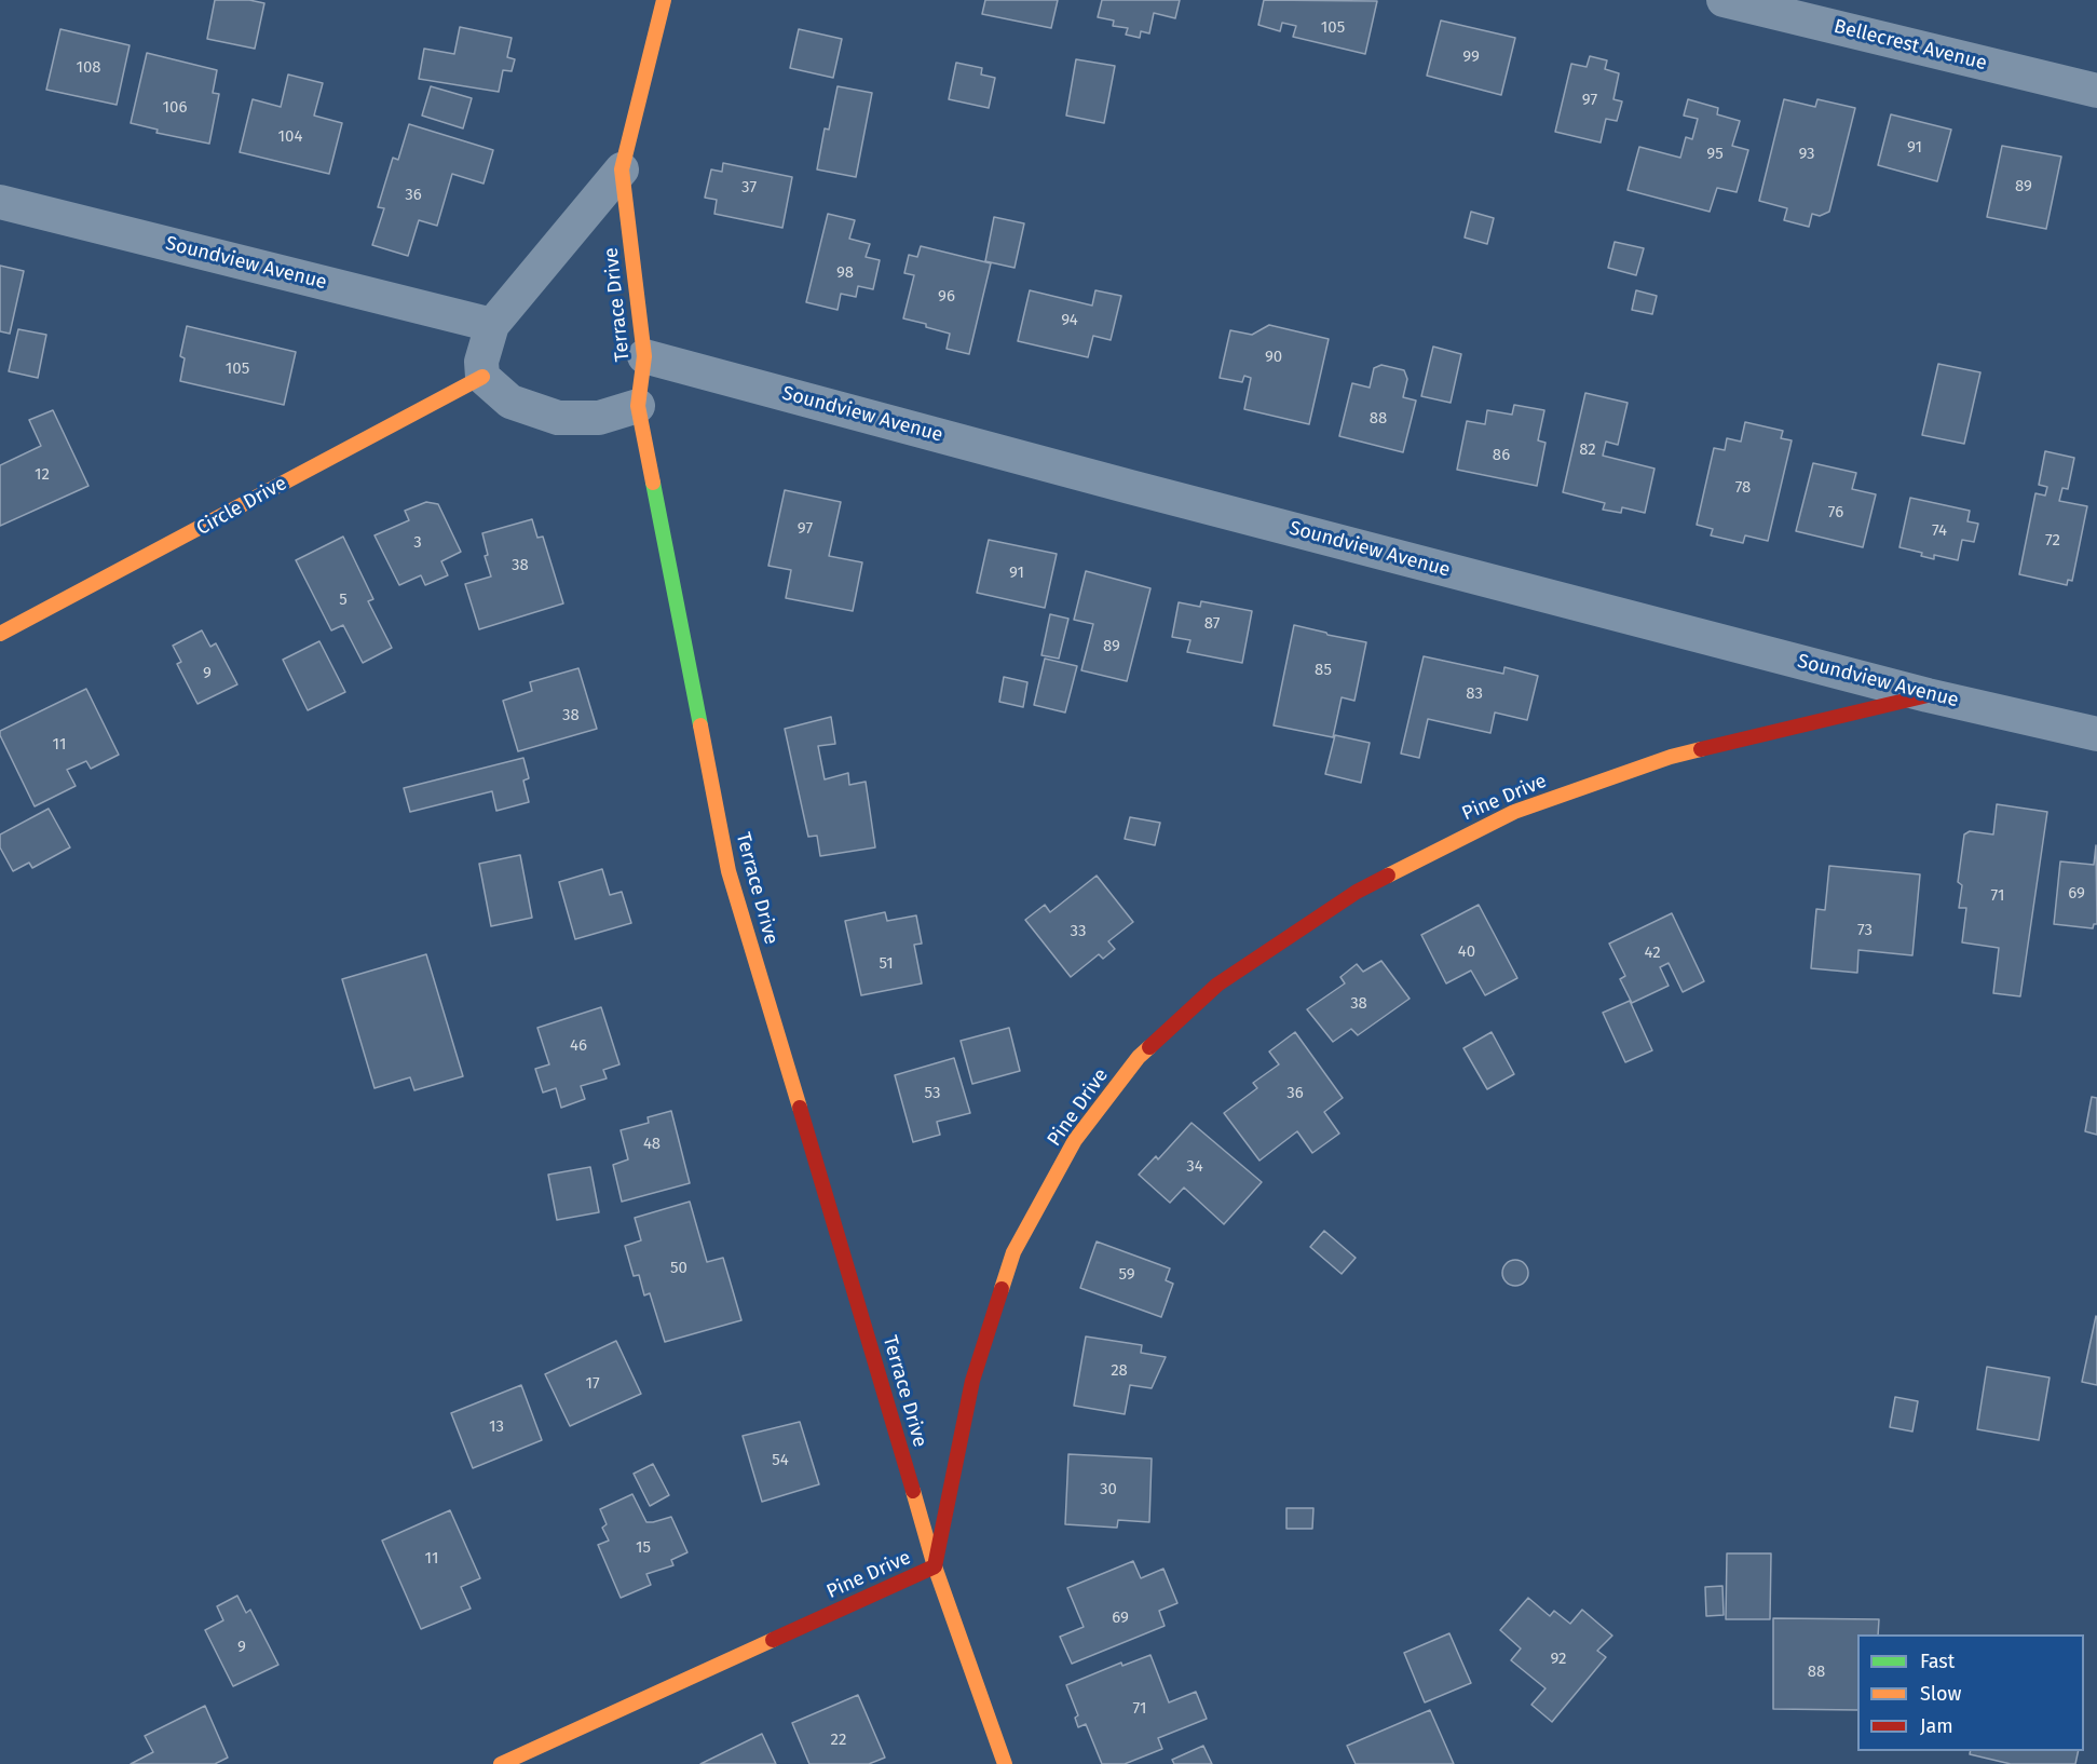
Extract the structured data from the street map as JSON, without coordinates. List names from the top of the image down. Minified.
{"streets":{"street":["Bellecrest Avenue","Soundview Avenue","Terrace Drive","Circle Drive","Pine Drive"]},"crossings":[["Soundview Avenue","Terrace Drive"],["Soundview Avenue","Pine Drive"],["Terrace Drive","Pine Drive"]],"house_numbers":["105","99","108","97","106","104","91","95","93","89","37","36","98","96","94","90","105","88","82","86","12","78","76","97","74","72","3","38","91","5","87","89","85","9","83","38","11","69","71","73","33","40","42","51","38","46","53","36","48","34","50","59","28","17","13","54","30","15","11","69","9","92","88","71","22"],"legend":["Fast","Slow","Jam"]}
